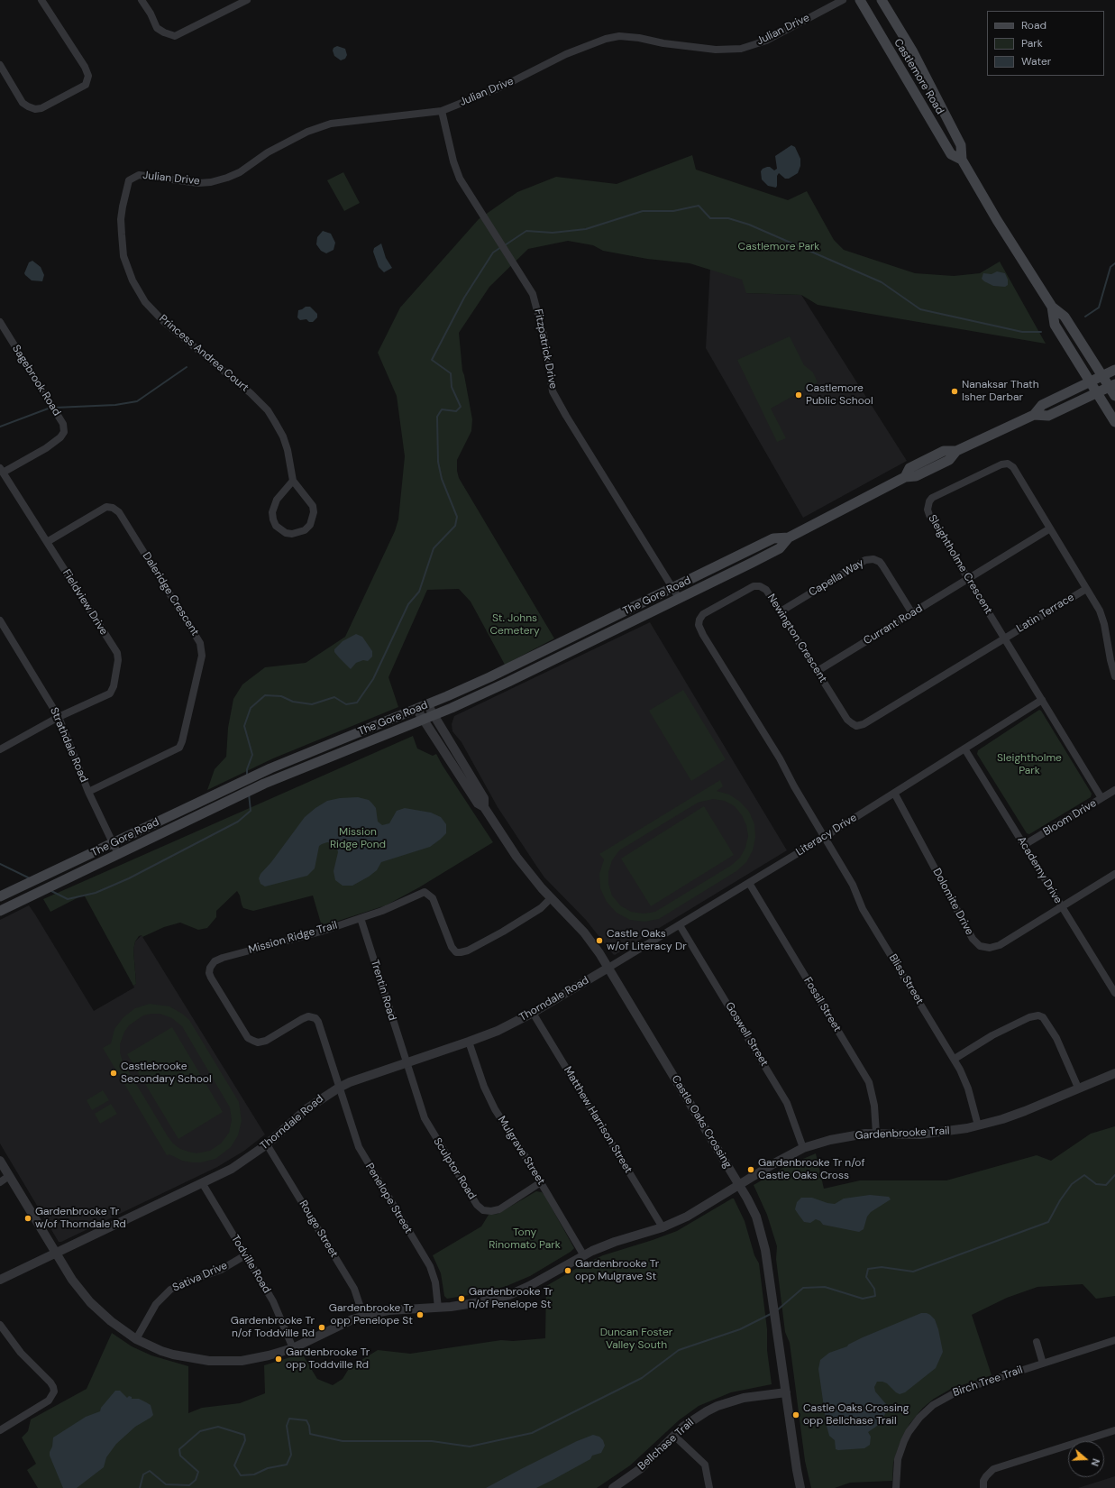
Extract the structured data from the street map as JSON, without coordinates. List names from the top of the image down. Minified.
{"streets":{"main road":["Castlemore Road","The Gore Road"],"street":["Julian Drive","Fitzpatrick Drive","Princess Andrea Court","Sagebrook Road","Sleightholme Crescent","Capella Way","Daleridge Crescent","Fieldview Drive","Latin Terrace","Currant Road","Newington Crescent","Strathdale Road","Bloom Drive","Literacy Drive","Academy Drive","Dolomite Drive","Mission Ridge Trail","Bliss Street","Trentin Road","Thorndale Road","Fossil Street","Goswell Street","Matthew Harrison Street","Castle Oaks Crossing","Gardenbrooke Trail","Mulgrave Street","Sculptor Road","Penelope Street","Rouge Street","Todville Road","Sativa Drive","Birch Tree Trail","Bellchase Trail"]},"crossings":[["Julian Drive","Fitzpatrick Drive"],["Julian Drive","Princess Andrea Court"],["Castlemore Road","The Gore Road"],["Fitzpatrick Drive","The Gore Road"],["Sagebrook Road","Fieldview Drive"],["Sleightholme Crescent","Latin Terrace"],["Sleightholme Crescent","Currant Road"],["Sleightholme Crescent","Newington Crescent"],["Sleightholme Crescent","Bloom Drive"],["Sleightholme Crescent","Literacy Drive"],["Capella Way","Currant Road"],["Capella Way","Newington Crescent"],["Daleridge Crescent","Fieldview Drive"],["Daleridge Crescent","Strathdale Road"],["The Gore Road","Strathdale Road"],["The Gore Road","Castle Oaks Crossing"],["Fieldview Drive","Strathdale Road"],["Latin Terrace","Newington Crescent"],["Currant Road","Newington Crescent"],["Newington Crescent","Literacy Drive"],["Newington Crescent","Bliss Street"],["Bloom Drive","Academy Drive"],["Literacy Drive","Academy Drive"],["Literacy Drive","Dolomite Drive"],["Literacy Drive","Bliss Street"],["Literacy Drive","Thorndale Road"],["Literacy Drive","Fossil Street"],["Literacy Drive","Goswell Street"],["Literacy Drive","Castle Oaks Crossing"],["Academy Drive","Dolomite Drive"],["Mission Ridge Trail","Trentin Road"],["Mission Ridge Trail","Thorndale Road"],["Mission Ridge Trail","Castle Oaks Crossing"],["Mission Ridge Trail","Penelope Street"],["Bliss Street","Gardenbrooke Trail"],["Trentin Road","Thorndale Road"],["Trentin Road","Sculptor Road"],["Thorndale Road","Matthew Harrison Street"],["Thorndale Road","Castle Oaks Crossing"],["Thorndale Road","Gardenbrooke Trail"],["Thorndale Road","Mulgrave Street"],["Thorndale Road","Sculptor Road"],["Thorndale Road","Penelope Street"],["Thorndale Road","Rouge Street"],["Thorndale Road","Todville Road"],["Fossil Street","Gardenbrooke Trail"],["Goswell Street","Gardenbrooke Trail"],["Matthew Harrison Street","Gardenbrooke Trail"],["Castle Oaks Crossing","Gardenbrooke Trail"],["Castle Oaks Crossing","Bellchase Trail"],["Gardenbrooke Trail","Mulgrave Street"],["Gardenbrooke Trail","Penelope Street"],["Gardenbrooke Trail","Rouge Street"],["Gardenbrooke Trail","Todville Road"],["Gardenbrooke Trail","Sativa Drive"],["Mulgrave Street","Sculptor Road"],["Todville Road","Sativa Drive"]],"parks":["Castlemore Park","St. Johns Cemetery","Sleightholme Park","Mission Ridge Pond","Tony Rinomato Park","Duncan Foster Valley South"],"places":["Nanaksar Thath Isher Darbar","Castlemore Public School","Castle Oaks w/of Literacy Dr","Castlebrooke Secondary School","Gardenbrooke Tr n/of Castle Oaks Cross","Gardenbrooke Tr w/of Thorndale Rd","Gardenbrooke Tr opp Mulgrave St","Gardenbrooke Tr n/of Penelope St","Gardenbrooke Tr opp Penelope St","Gardenbrooke Tr n/of Toddville Rd","Gardenbrooke Tr opp Toddville Rd","Castle Oaks Crossing opp Bellchase Trail"],"legend":["Road","Park","Water"],"north":"right"}
